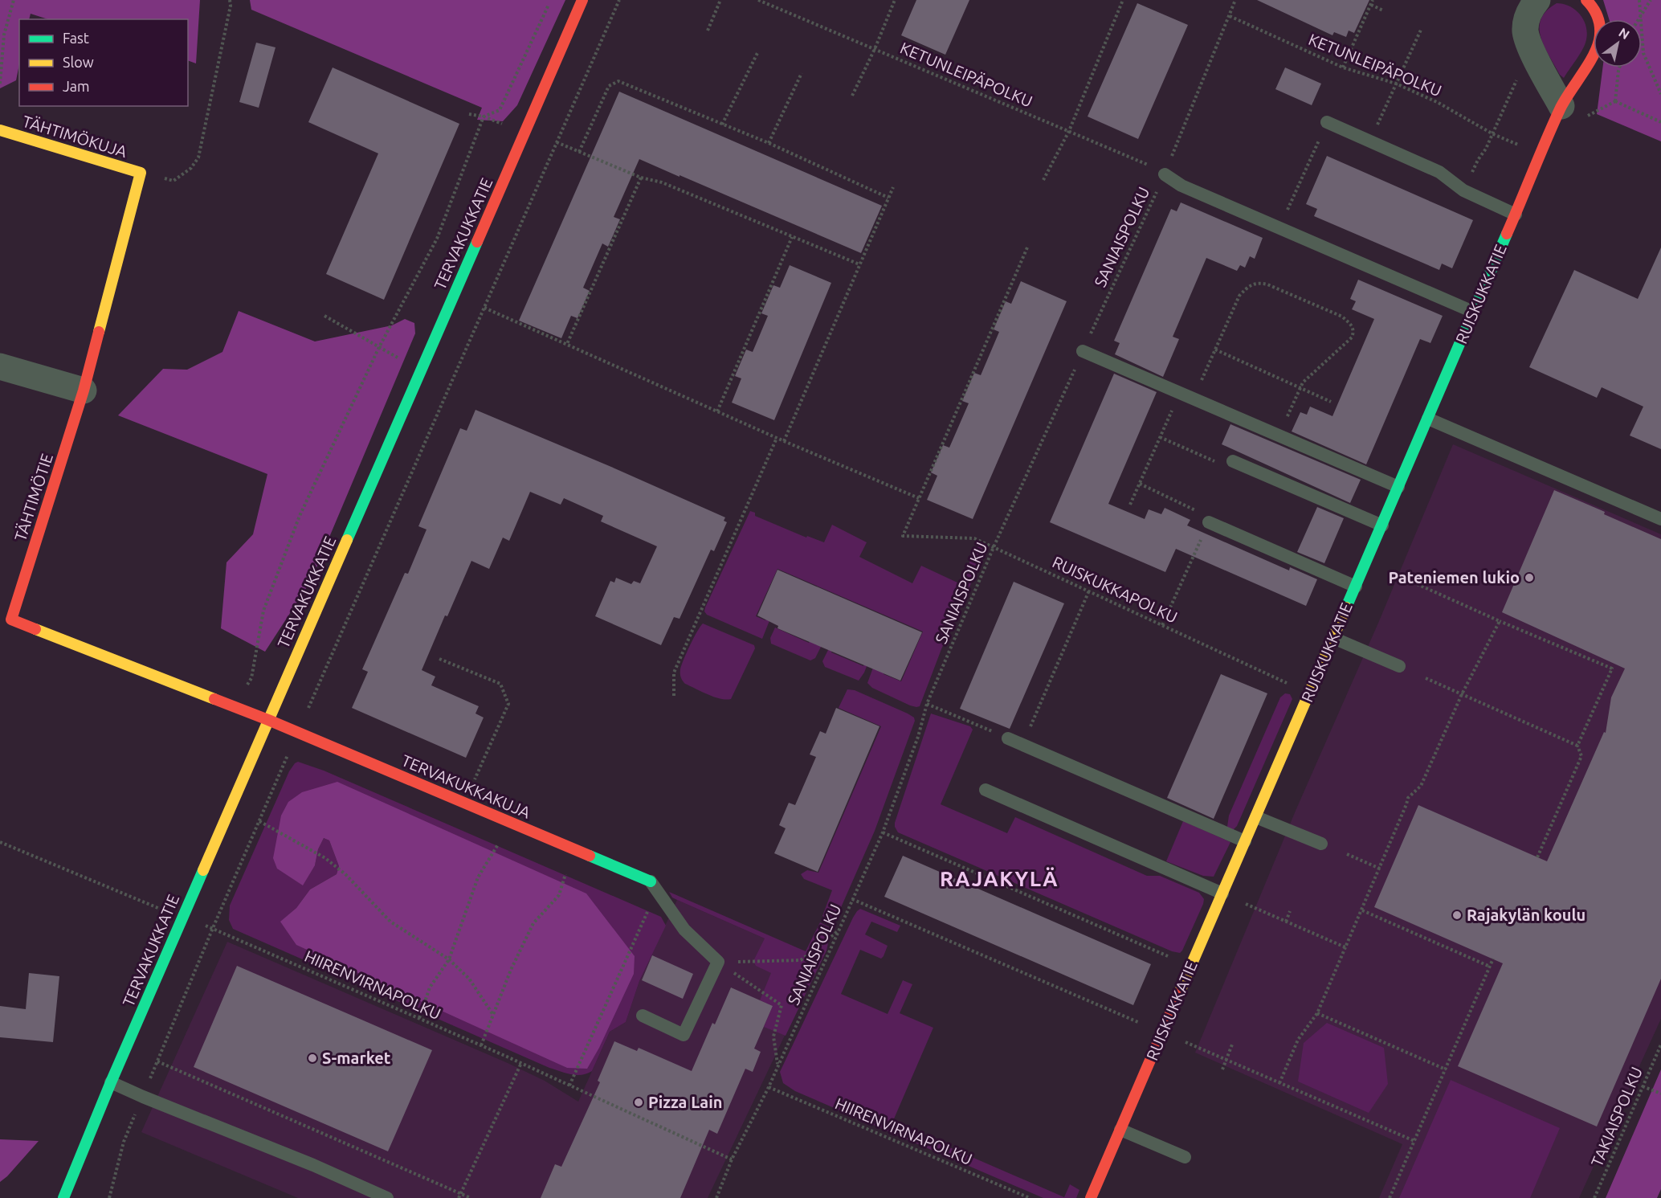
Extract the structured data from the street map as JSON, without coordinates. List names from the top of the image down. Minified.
{"streets":{"street":["TÄHTIMÖKUJA","TERVAKUKKATIE","RUISKUKKATIE","TÄHTIMÖTIE","TERVAKUKKAKUJA"],"path":["KETUNLEIPÄPOLKU","SANIAISPOLKU","RUISKUKKAPOLKU","HIIRENVIRNAPOLKU","TAKIAISPOLKU"]},"crossings":[["KETUNLEIPÄPOLKU","SANIAISPOLKU"],["KETUNLEIPÄPOLKU","RUISKUKKATIE"],["TÄHTIMÖKUJA","TÄHTIMÖTIE"],["TERVAKUKKATIE","TÄHTIMÖTIE"],["TERVAKUKKATIE","TERVAKUKKAKUJA"],["TERVAKUKKATIE","HIIRENVIRNAPOLKU"],["SANIAISPOLKU","RUISKUKKAPOLKU"],["SANIAISPOLKU","HIIRENVIRNAPOLKU"],["RUISKUKKATIE","RUISKUKKAPOLKU"],["TÄHTIMÖTIE","TERVAKUKKAKUJA"]],"districts":["RAJAKYLÄ"],"places":["Pateniemen lukio","Rajakylän koulu","S-market","Pizza Lain"],"legend":["Fast","Slow","Jam"],"north":"top right"}
